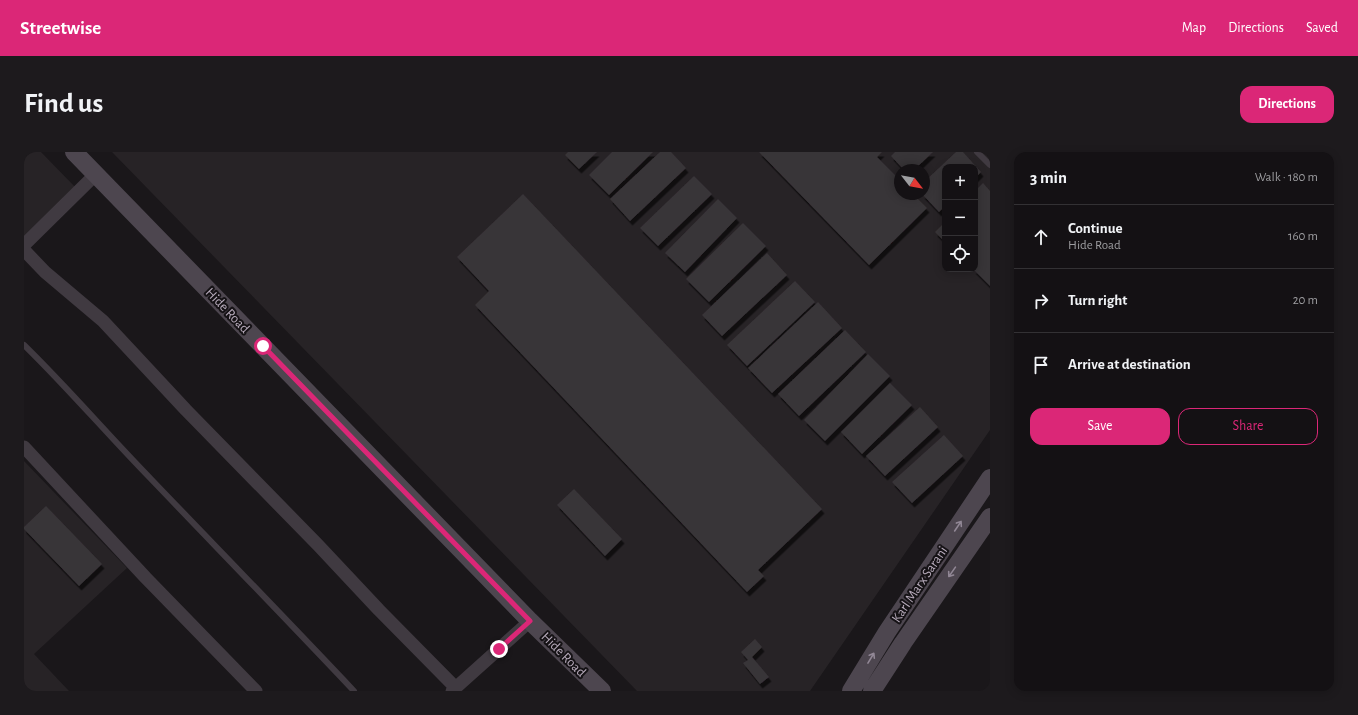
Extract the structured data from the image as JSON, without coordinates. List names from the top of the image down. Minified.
{"streets":{"street":["Hide Road","Karl Marx Sarani"]},"north":"bottom right","page":{"header":"Streetwise","nav":["Map","Directions","Saved"],"buttons":["Directions",["Save","Share"]],"title":"Find us","heading":["3 min","Walk · 180 m"],"map_buttons":["+","−"],"list":[["Continue","Hide Road","160 m"],["Turn right","20 m"],"Arrive at destination"]}}
